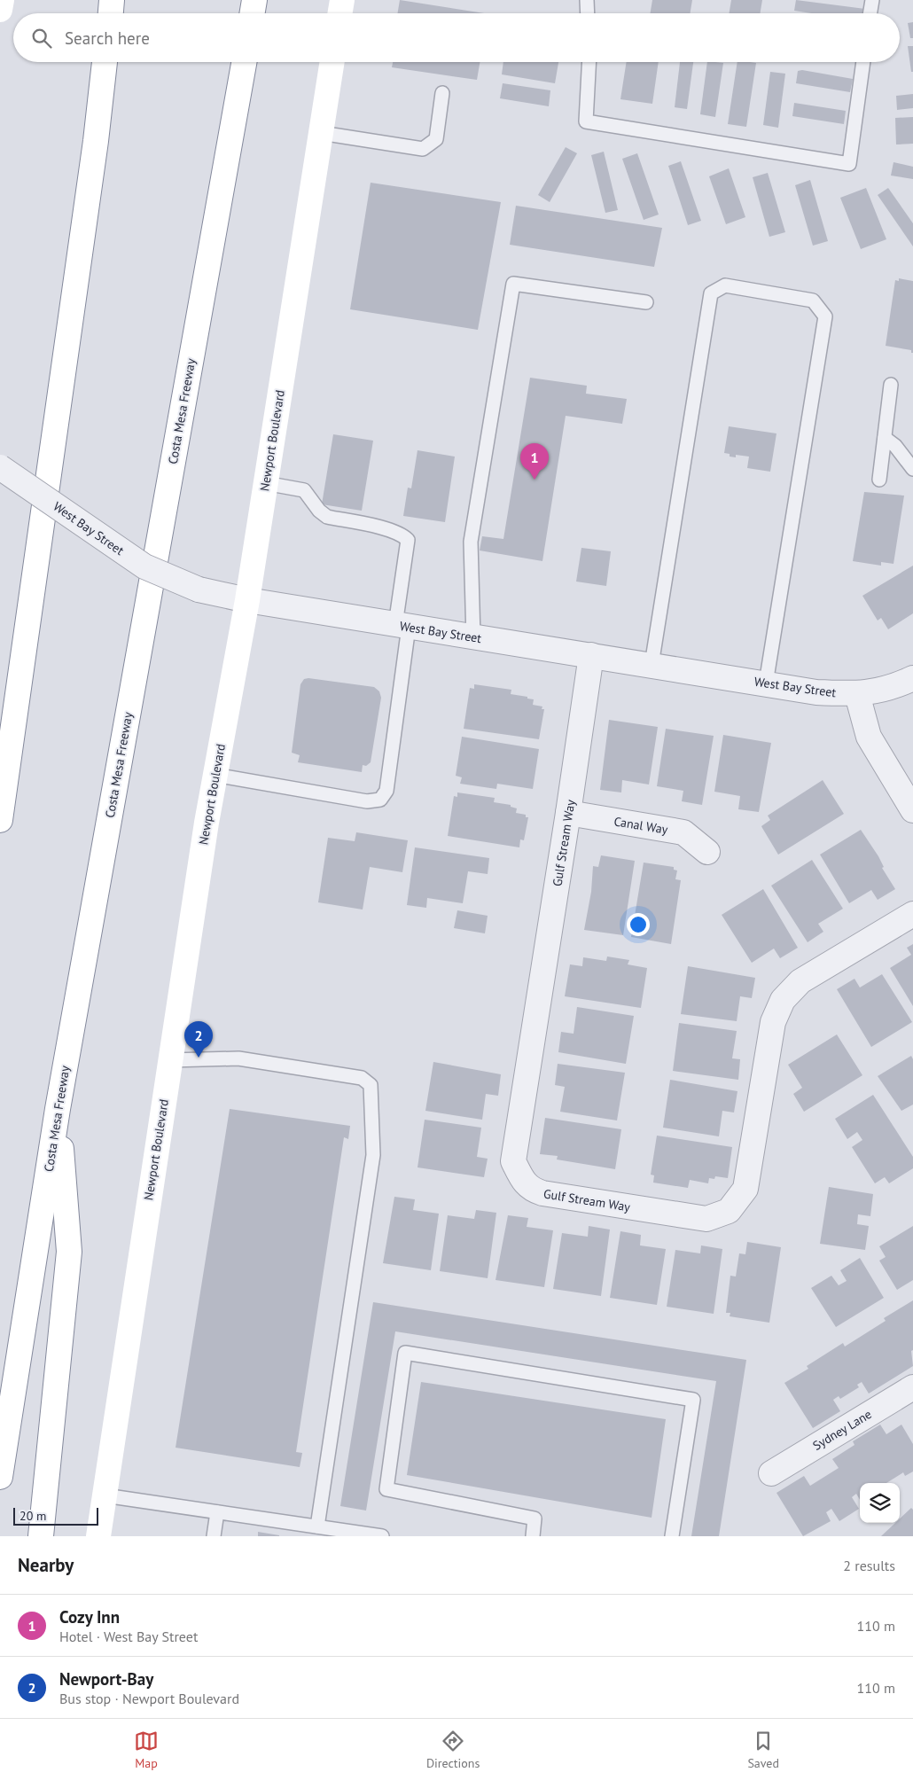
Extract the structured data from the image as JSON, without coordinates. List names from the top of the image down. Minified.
{"streets":{"main road":["Costa Mesa Freeway","Newport Boulevard"],"street":["West Bay Street","Canal Way","Gulf Stream Way","Sydney Lane"]},"crossings":[["Newport Boulevard","West Bay Street"],["West Bay Street","Gulf Stream Way"],["Canal Way","Gulf Stream Way"]],"scale_bar":"20 m","page":{"search":"Search here","pins":["1","2"],"scale":"20 m","heading":["Nearby","2 results"],"list":[{"mark":"1","name":"Cozy Inn","note":"Hotel · West Bay Street","value":"110 m"},{"mark":"2","name":"Newport-Bay","note":"Bus stop · Newport Boulevard","value":"110 m"}],"nav":["Map","Directions","Saved"]}}
